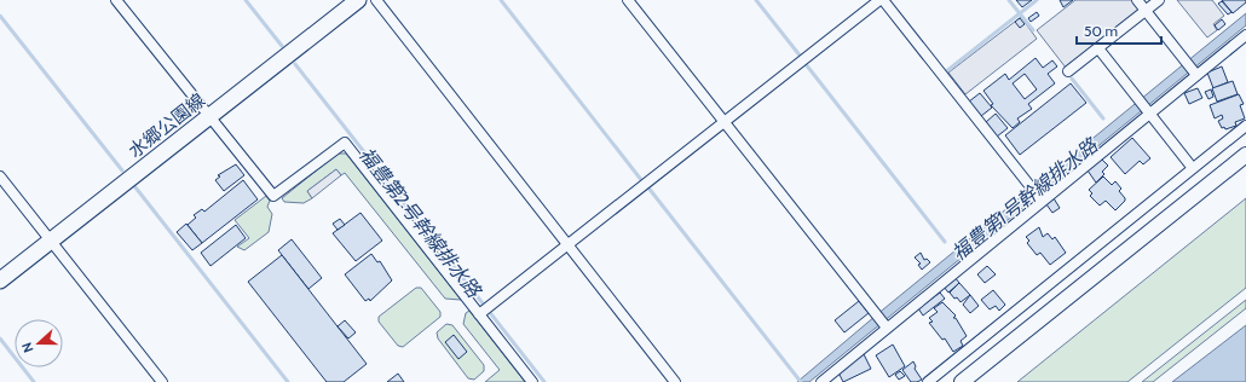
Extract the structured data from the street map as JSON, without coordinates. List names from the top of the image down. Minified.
{"streets":{"main road":["水郷公園線"]},"water":["福豊第1号幹線排水路","福豊第2号幹線排水路"],"scale_bar":"50 m","north":"left"}
